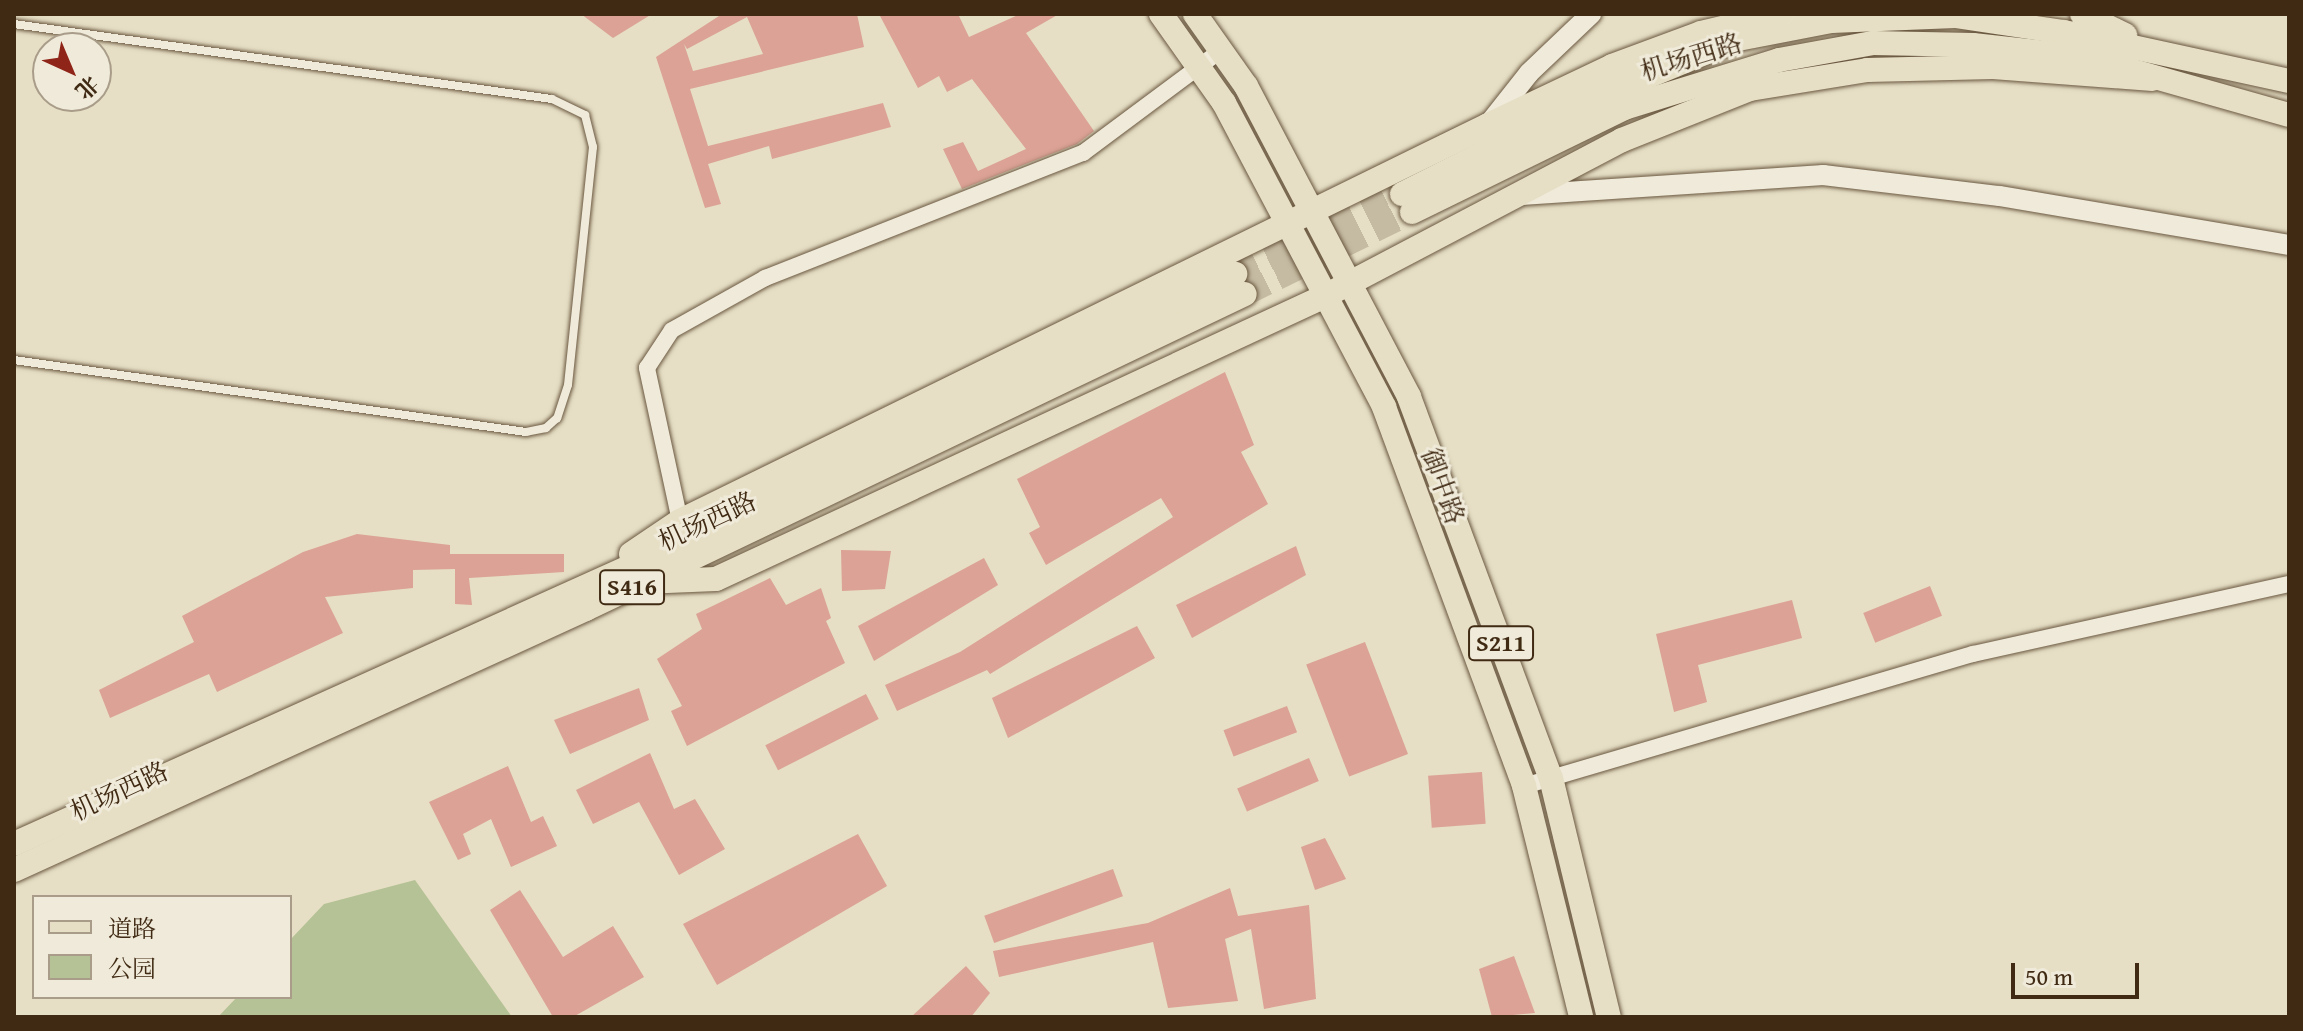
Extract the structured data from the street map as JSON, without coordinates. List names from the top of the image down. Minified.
{"streets":{"main road":["机场西路","御中路","S416","S211"]},"crossings":[["机场西路","S416"]],"legend":["道路","公园"],"scale_bar":"50 m","north":"bottom right"}
